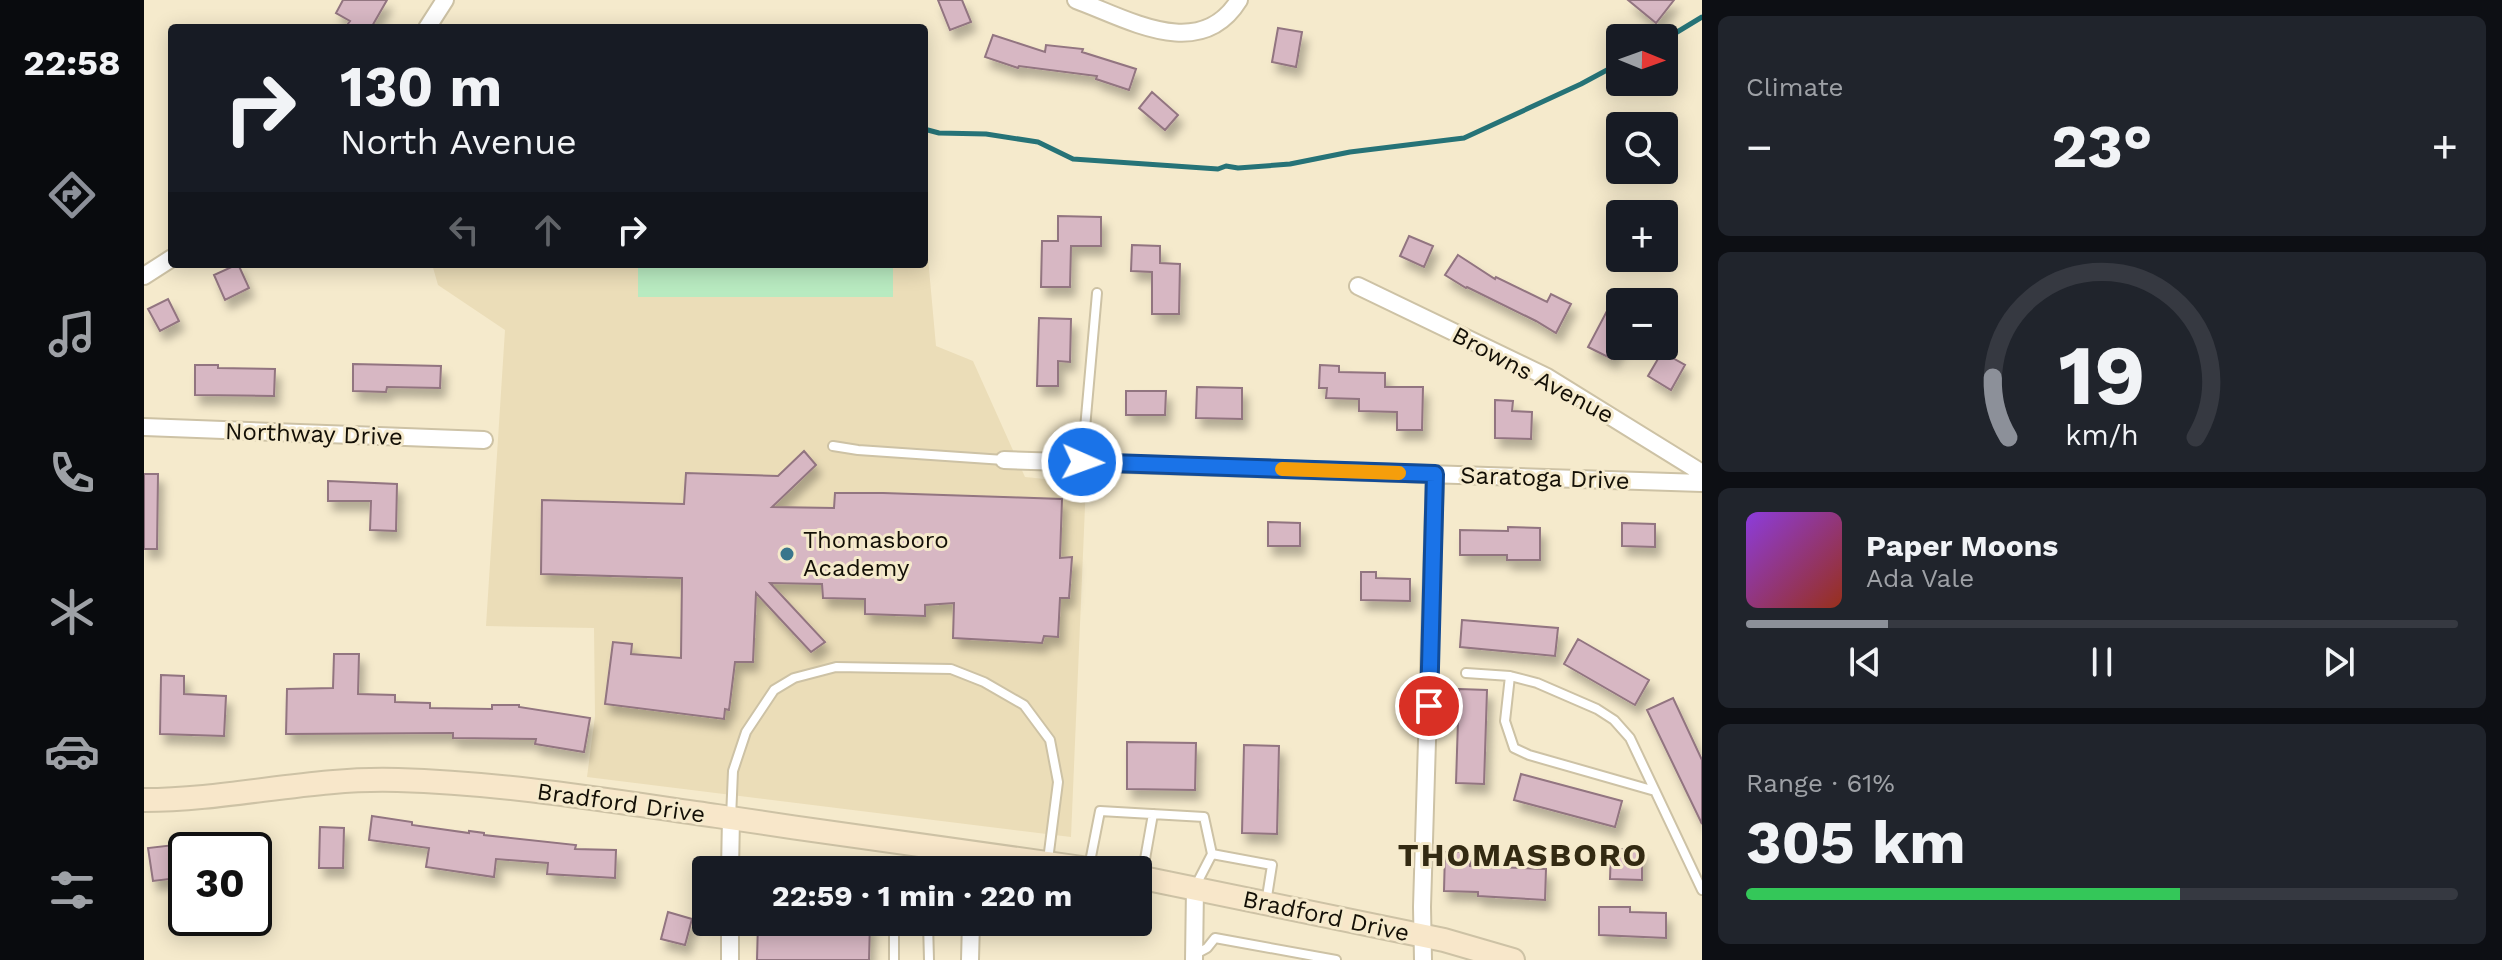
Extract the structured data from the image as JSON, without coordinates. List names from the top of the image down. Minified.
{"streets":{"street":["Browns Avenue","Northway Drive","Saratoga Drive","Bradford Drive"]},"districts":["THOMASBORO"],"places":["Thomasboro Academy"],"north":"right","page":{"tabs":"22:58","tile":["Climate",["Range · 61%","305 km"]],"map_buttons":["+","−"],"turn":["130 m","North Avenue"],"heat":["−","23°","+"],"song":["Paper Moons","Ada Vale"],"limit":"30","trip":"22:59 · 1 min · 220 m","gauge":["19","km/h"]}}
